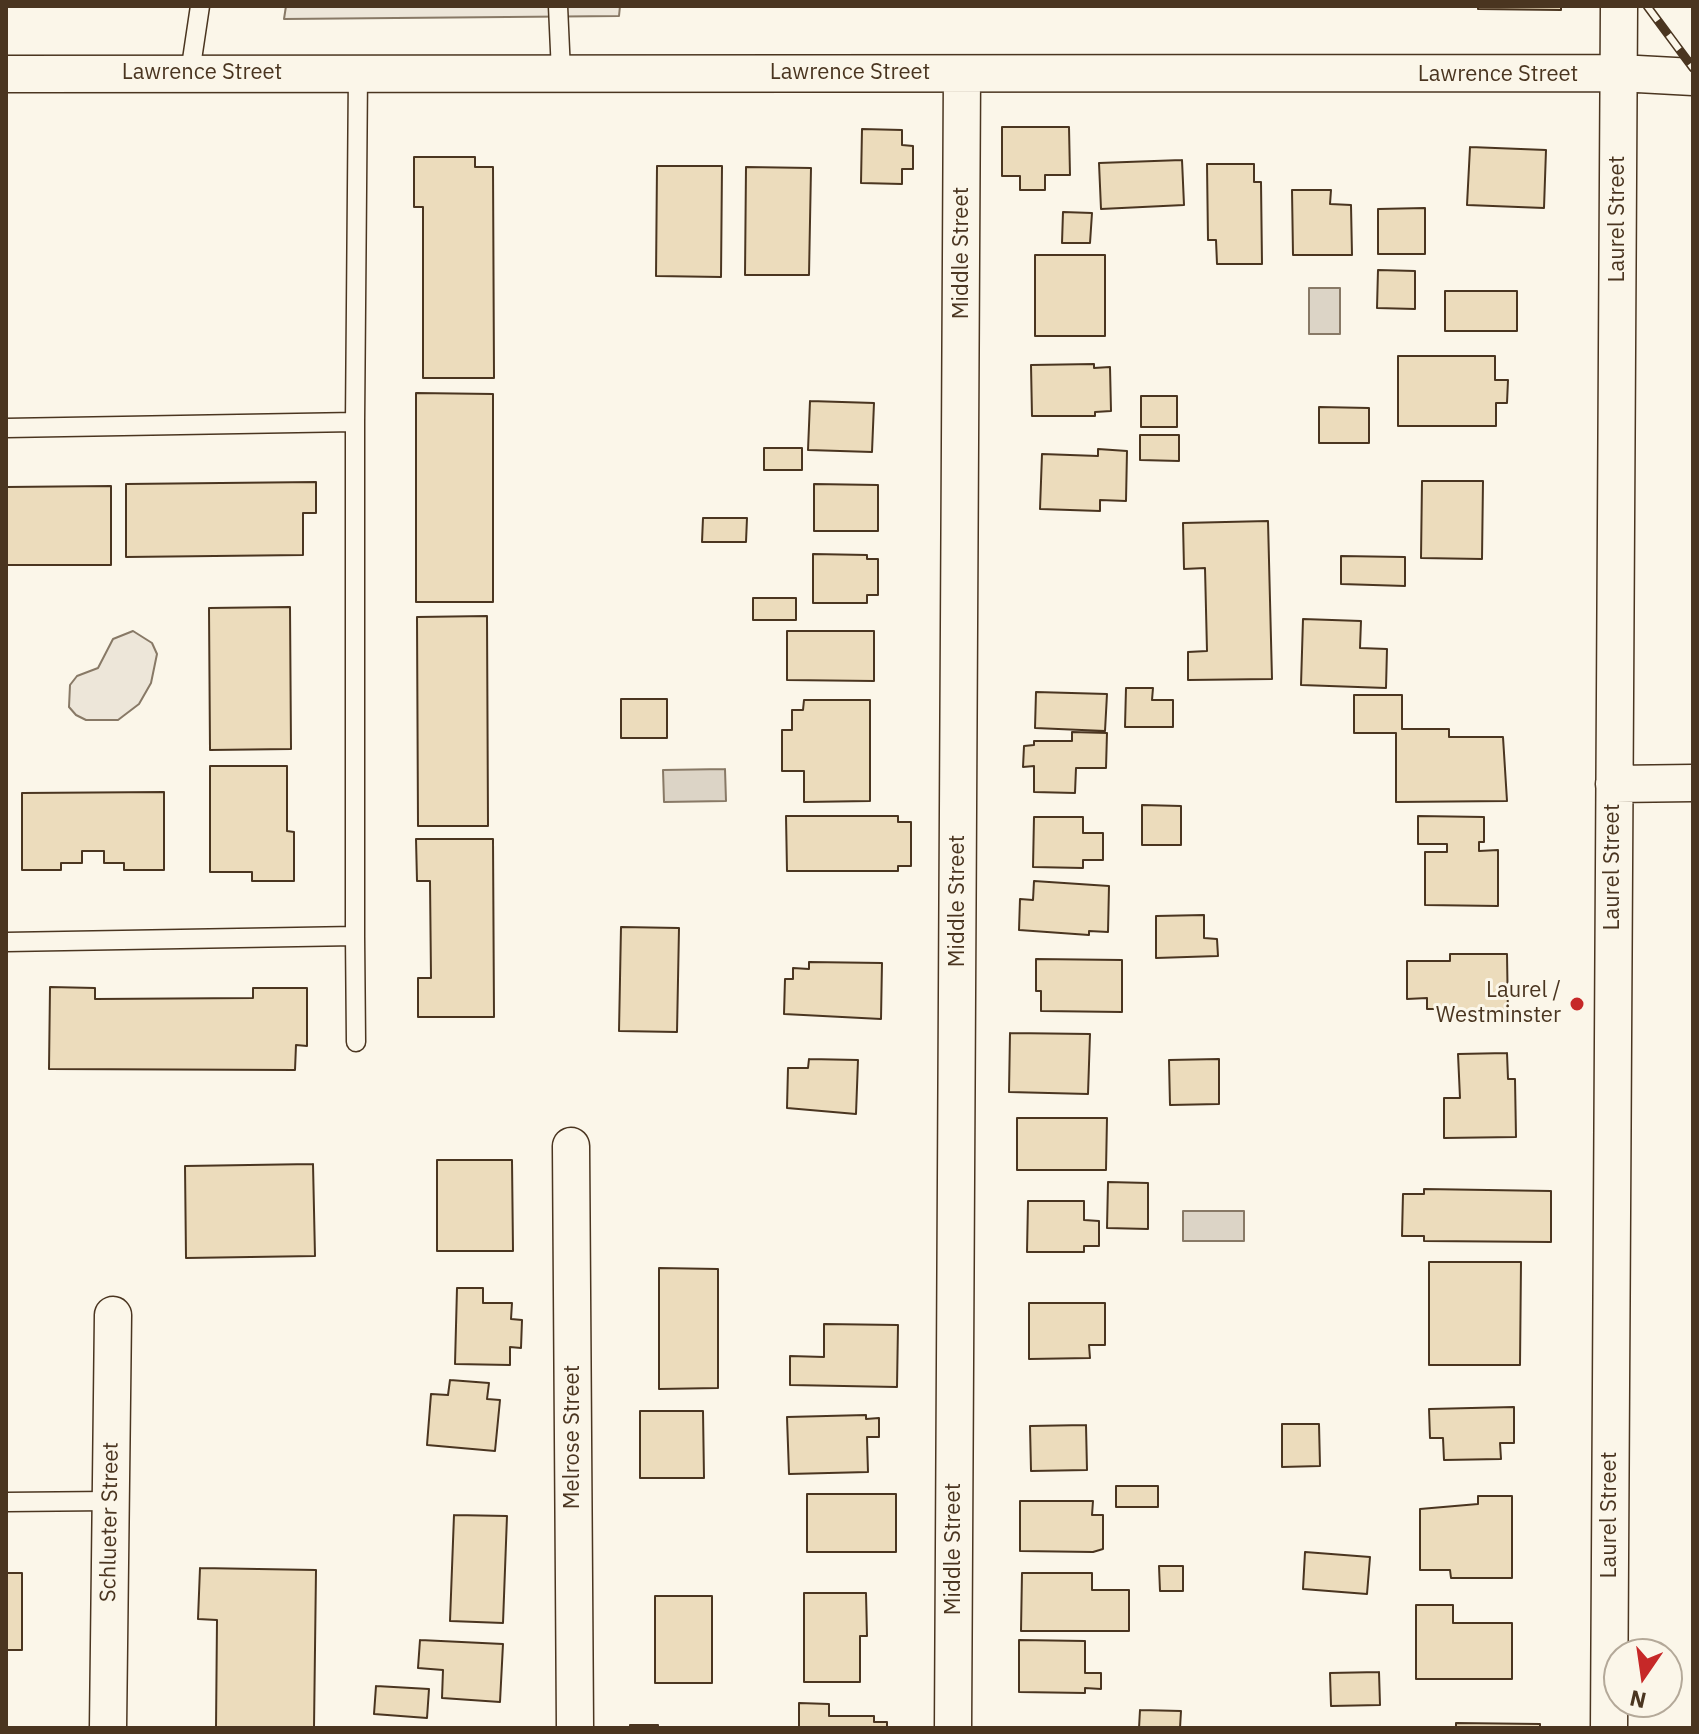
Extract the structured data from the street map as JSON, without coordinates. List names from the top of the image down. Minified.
{"streets":{"street":["Lawrence Street","Laurel Street","Middle Street","Melrose Street","Schlueter Street"]},"crossings":[["Lawrence Street","Laurel Street"],["Lawrence Street","Middle Street"]],"places":["Laurel / Westminster"],"north":"bottom"}
